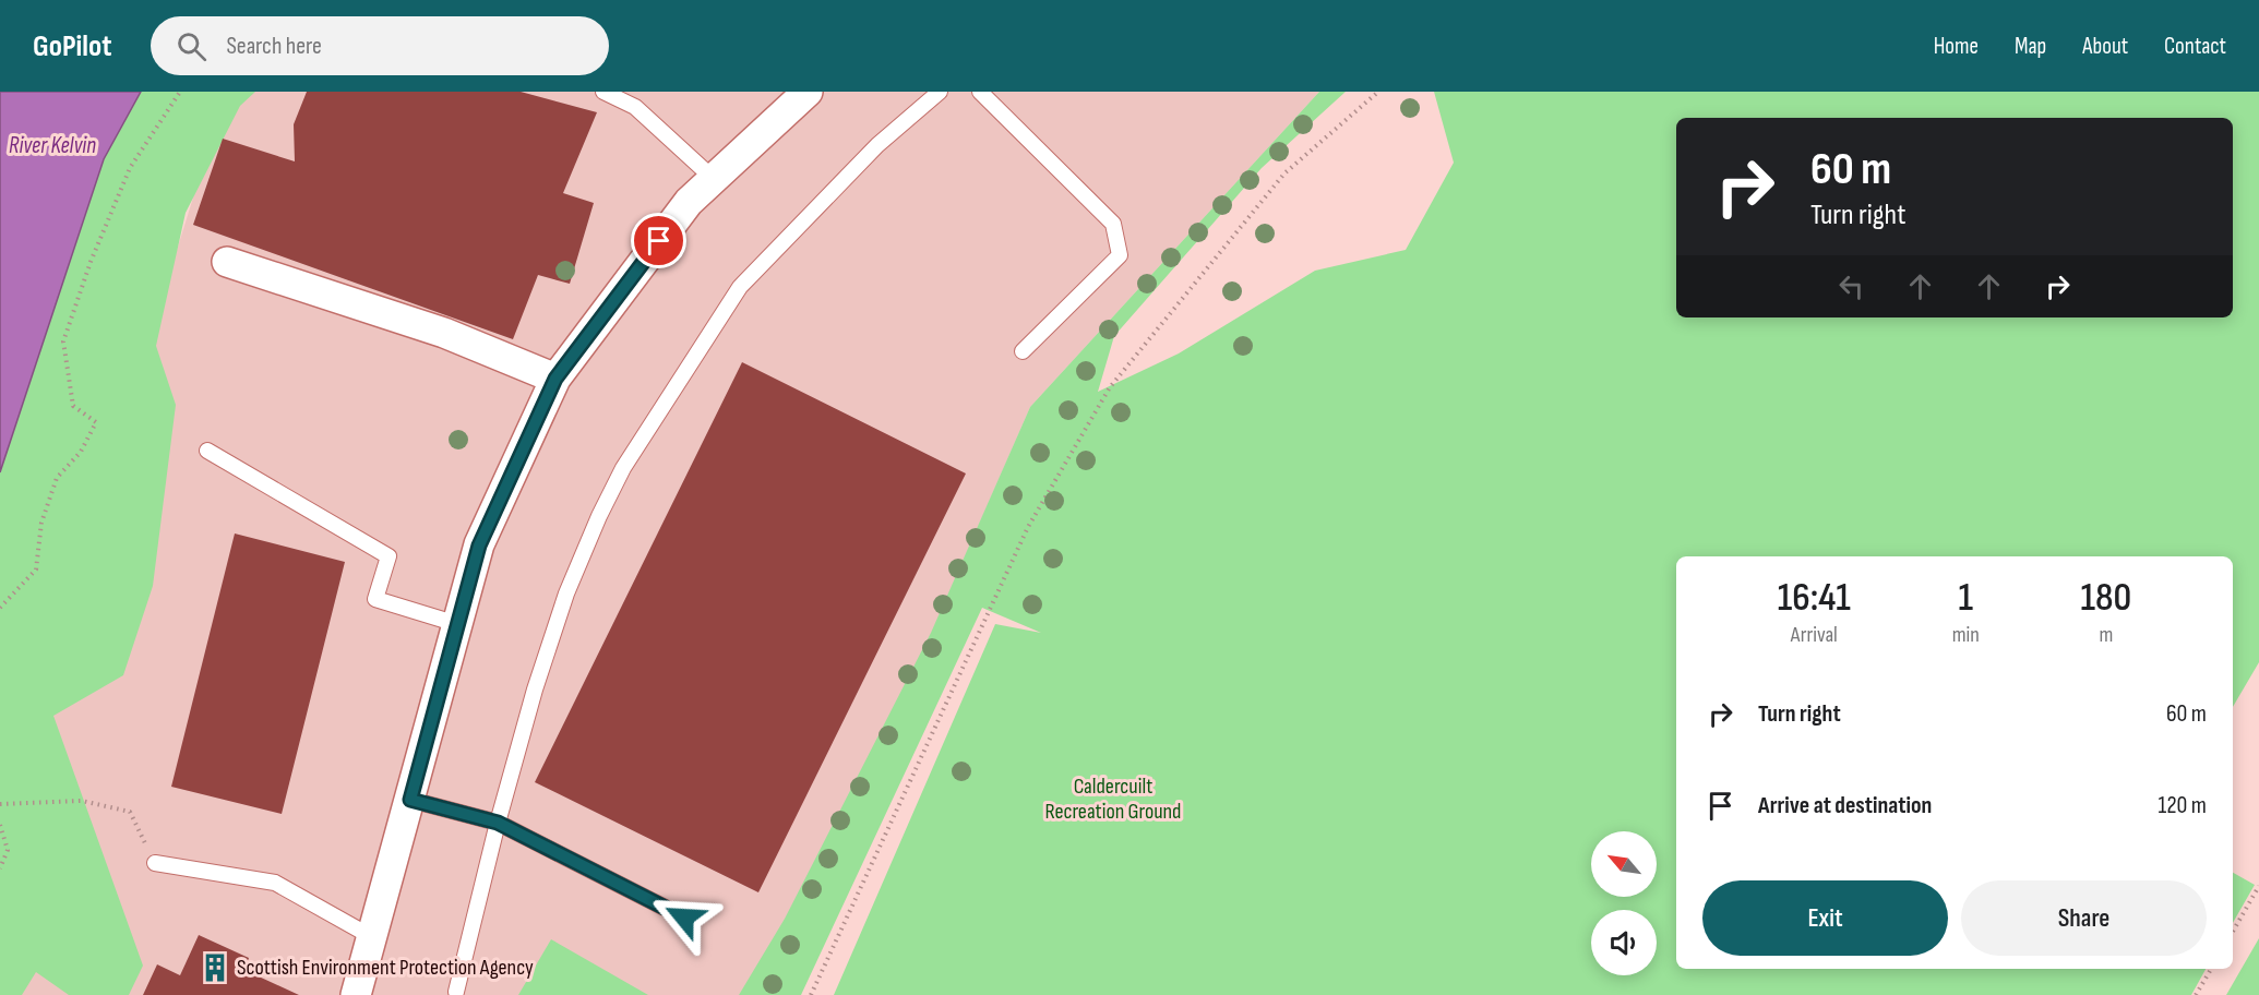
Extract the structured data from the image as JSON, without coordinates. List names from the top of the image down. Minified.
{"water":["River Kelvin"],"parks":["Caldercuilt Recreation Ground"],"places":{"building":["Scottish Environment Protection Agency"]},"north":"top left","page":{"header":"GoPilot","search":"Search here","nav":["Home","Map","About","Contact"],"turn":["60 m","Turn right"],"eta":["16:41","Arrival","1","min","180","m"],"list":[{"name":"Turn right","value":"60 m"},{"name":"Arrive at destination","value":"120 m"}],"buttons":["Exit","Share"]}}
